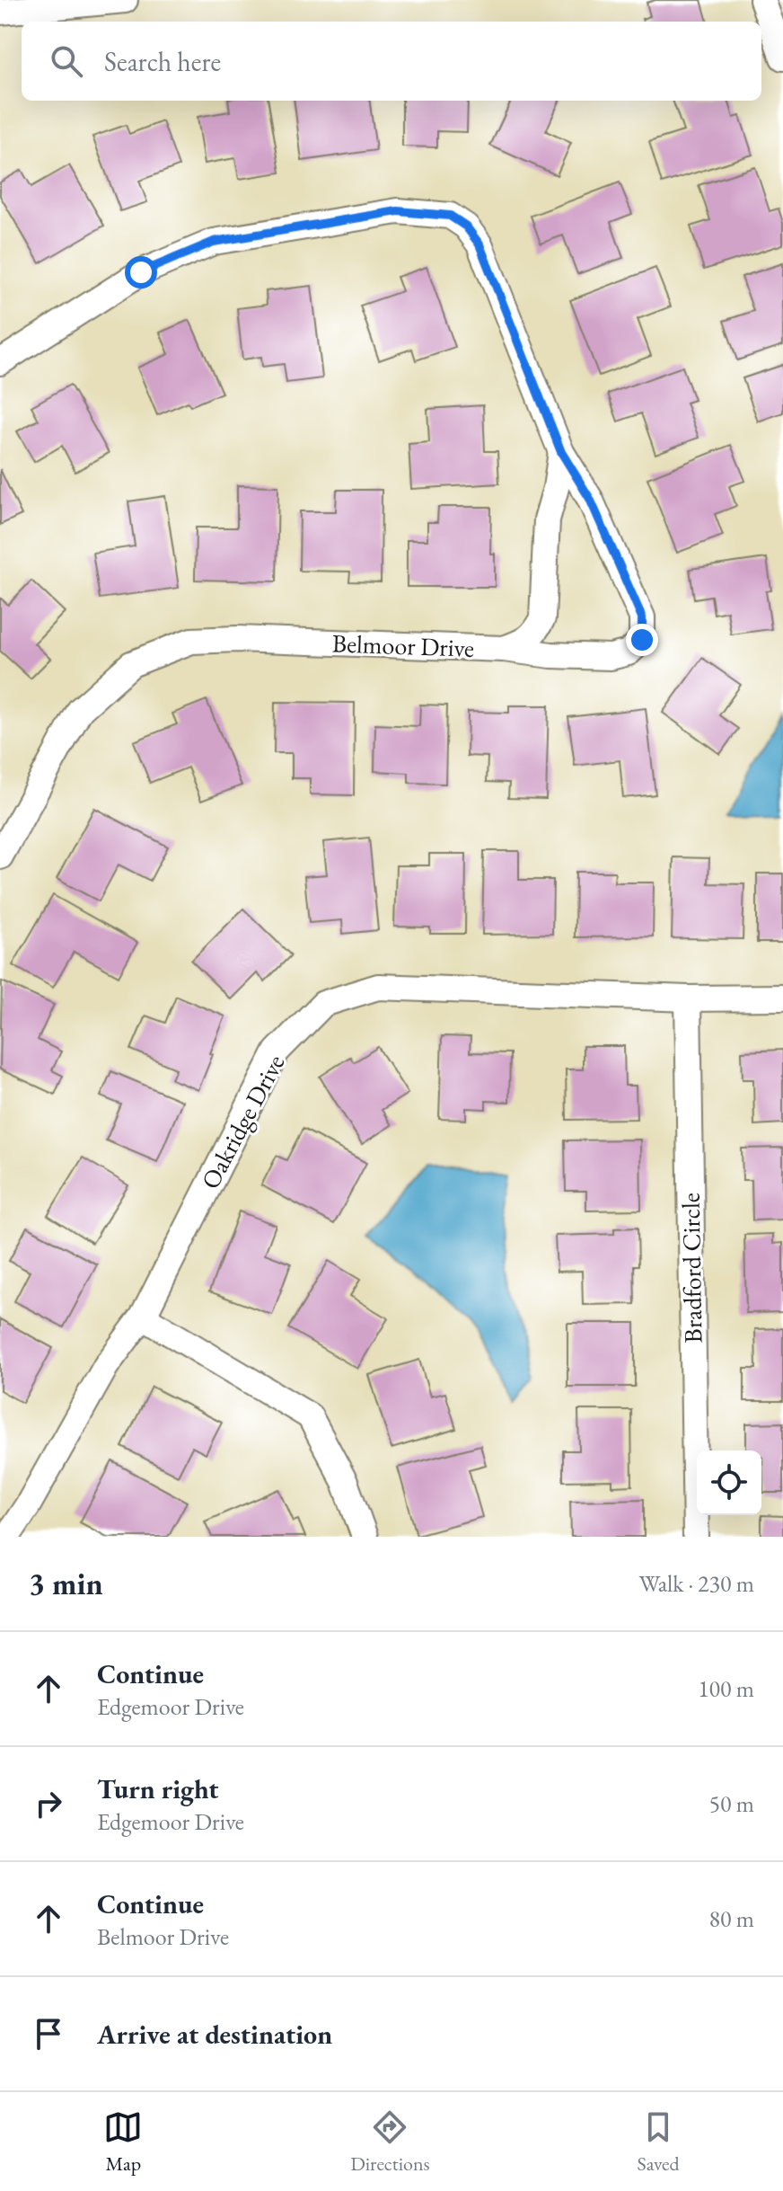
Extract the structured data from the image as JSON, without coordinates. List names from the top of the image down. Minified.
{"streets":{"street":["Belmoor Drive","Oakridge Drive","Bradford Circle"]},"crossings":[["Oakridge Drive","Bradford Circle"]],"page":{"search":"Search here","heading":["3 min","Walk · 230 m"],"list":[["Continue","Edgemoor Drive","100 m"],["Turn right","Edgemoor Drive","50 m"],["Continue","Belmoor Drive","80 m"],"Arrive at destination"],"nav":["Map","Directions","Saved"]}}
